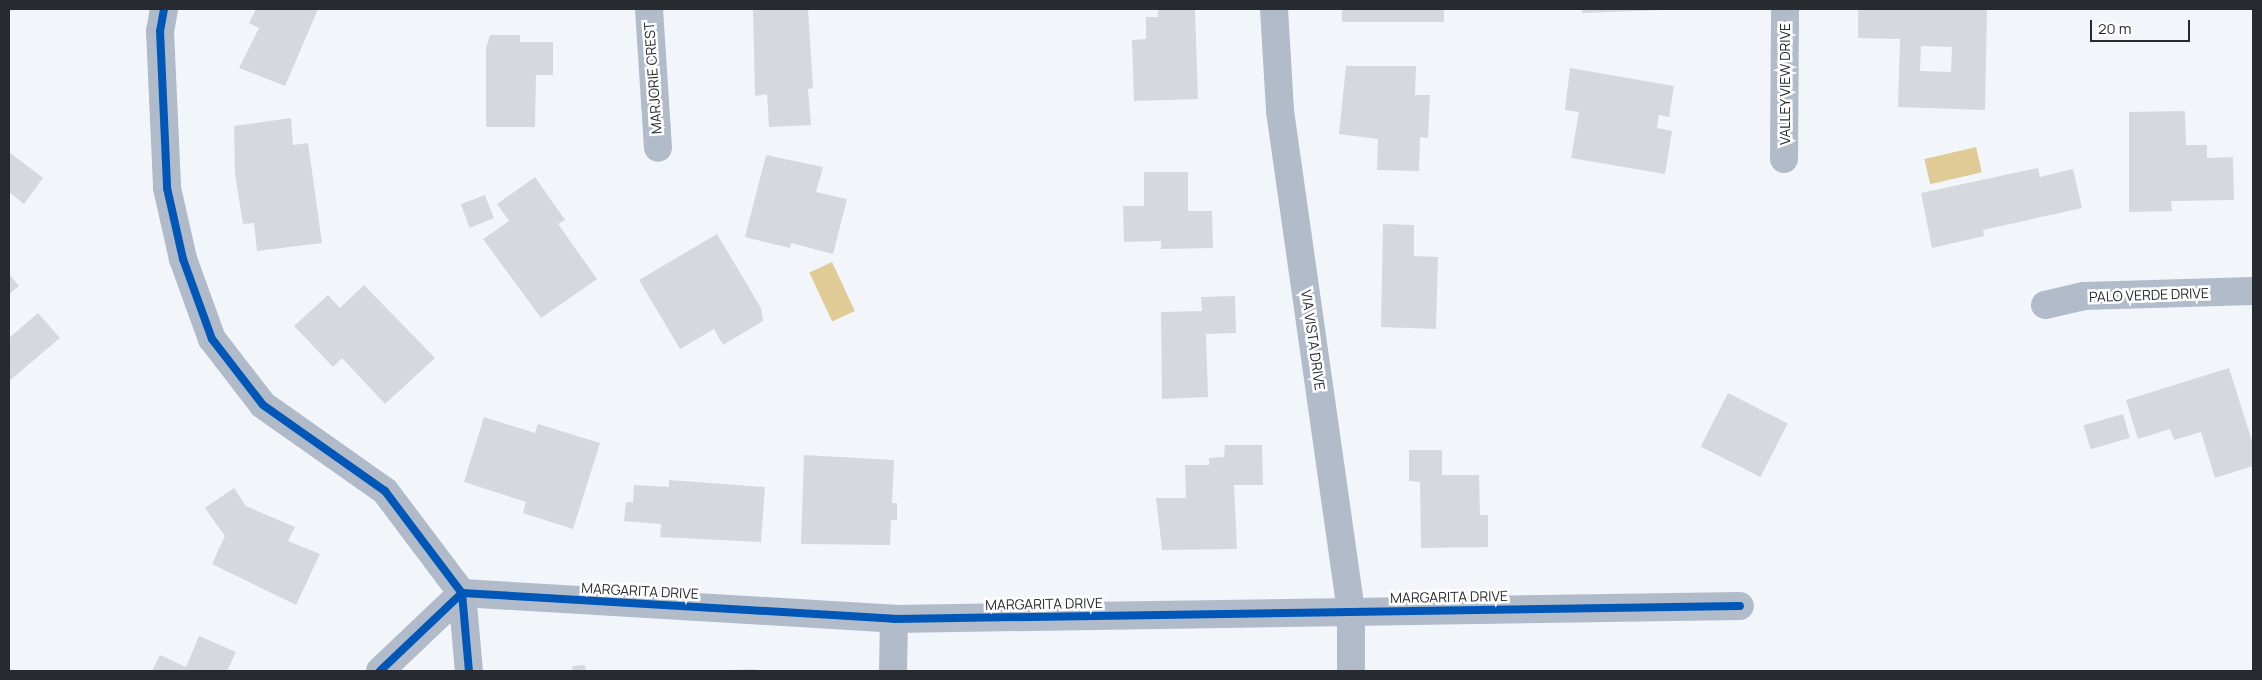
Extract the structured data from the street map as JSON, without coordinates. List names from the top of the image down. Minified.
{"streets":{"street":["MARJORIE CREST","VALLEY VIEW DRIVE","PALO VERDE DRIVE","VIA VISTA DRIVE","MARGARITA DRIVE"]},"crossings":[["VIA VISTA DRIVE","MARGARITA DRIVE"]],"scale_bar":"20 m"}
